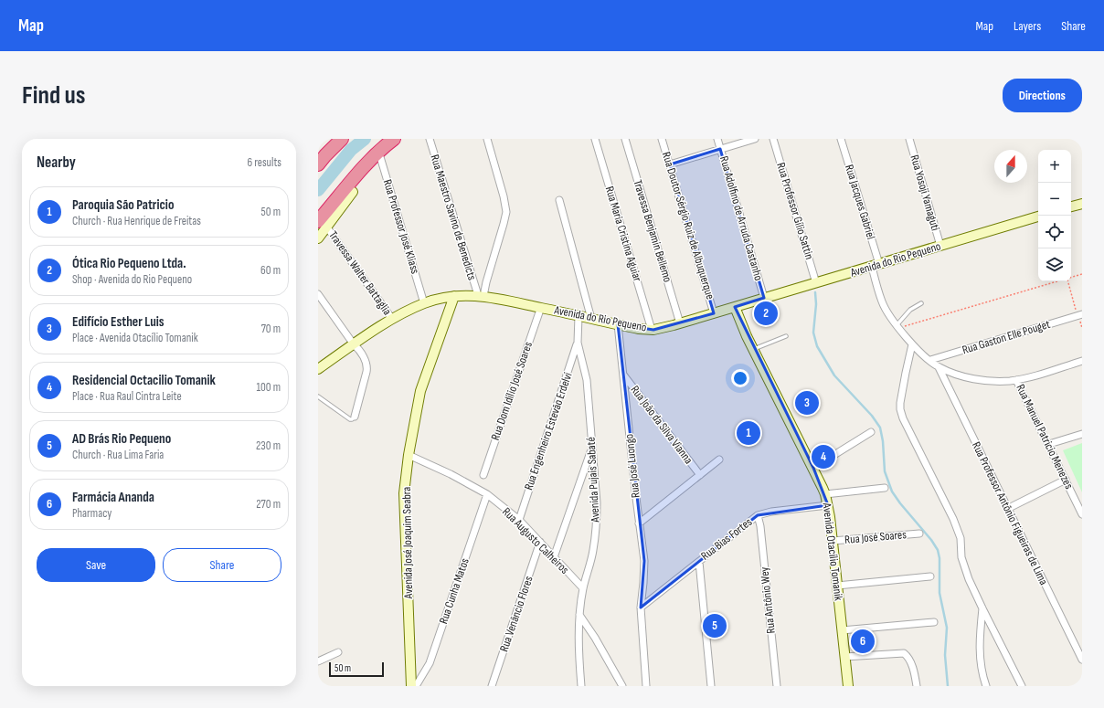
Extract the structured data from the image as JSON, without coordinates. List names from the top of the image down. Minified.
{"streets":{"main road":["Avenida do Rio Pequeno","Avenida José Joaquim Seabra","Avenida Otacílio Tomanik"],"street":["Rua Yosoji Yamaguti","Rua Jacques Gabriel","Rua Professor Gílio Sattin","Rua Maestro Savino de Benedicts","Rua Adolfino de Arruda Castanho","Rua Doutor Sérgio Ruiz de Albuquerque","Rua Professor José Kliass","Travessa Benjamin Bellemo","Rua Maria Cristina Aguiar","Travessa Walter Battaglia","Rua Gaston Elle Pouget","Rua Dom Idílio José Soares","Rua João da Silva Vianna","Rua Engenheiro Estevão Erdelvi","Rua Manuel Patricio Menezes","Rua José Luongo","Avenida Pujais Sabaté","Rua Professor Antônio Figueiras de Lima","Rua José Soares","Rua Bias Fortes","Rua Augusto Calheiros","Rua Cunha Matos","Rua Antônio Wey","Rua Venâncio Flores"]},"crossings":[["Rua Yosoji Yamaguti","Avenida do Rio Pequeno"],["Rua Jacques Gabriel","Avenida do Rio Pequeno"],["Rua Jacques Gabriel","Rua Gaston Elle Pouget"],["Rua Jacques Gabriel","Rua Professor Antônio Figueiras de Lima"],["Rua Professor Gílio Sattin","Avenida do Rio Pequeno"],["Rua Maestro Savino de Benedicts","Avenida do Rio Pequeno"],["Rua Adolfino de Arruda Castanho","Avenida do Rio Pequeno"],["Rua Doutor Sérgio Ruiz de Albuquerque","Avenida do Rio Pequeno"],["Rua Professor José Kliass","Avenida do Rio Pequeno"],["Travessa Benjamin Bellemo","Avenida do Rio Pequeno"],["Rua Maria Cristina Aguiar","Avenida do Rio Pequeno"],["Avenida do Rio Pequeno","Travessa Walter Battaglia"],["Avenida do Rio Pequeno","Rua Dom Idílio José Soares"],["Avenida do Rio Pequeno","Rua José Luongo"],["Avenida do Rio Pequeno","Avenida Pujais Sabaté"],["Avenida do Rio Pequeno","Avenida José Joaquim Seabra"],["Avenida do Rio Pequeno","Avenida Otacílio Tomanik"],["Rua João da Silva Vianna","Rua José Luongo"],["Rua Engenheiro Estevão Erdelvi","Avenida Pujais Sabaté"],["Rua Engenheiro Estevão Erdelvi","Rua Augusto Calheiros"],["Rua José Luongo","Rua Bias Fortes"],["Avenida Pujais Sabaté","Rua Augusto Calheiros"],["Rua José Soares","Avenida Otacílio Tomanik"],["Rua Bias Fortes","Avenida Otacílio Tomanik"],["Rua Bias Fortes","Rua Antônio Wey"],["Rua Augusto Calheiros","Avenida José Joaquim Seabra"],["Rua Augusto Calheiros","Rua Cunha Matos"],["Rua Augusto Calheiros","Rua Venâncio Flores"]],"scale_bar":"50 m","north":"top","page":{"header":"Map","nav":["Map","Layers","Share"],"buttons":["Directions",["Save","Share"]],"title":"Find us","heading":["Nearby","6 results"],"map_buttons":["+","−"],"list":[{"mark":"1","name":"Paroquia São Patricio","note":"Church · Rua Henrique de Freitas","value":"50 m"},{"mark":"2","name":"Ótica Rio Pequeno Ltda.","note":"Shop · Avenida do Rio Pequeno","value":"60 m"},{"mark":"3","name":"Edifício Esther Luis","note":"Place · Avenida Otacílio Tomanik","value":"70 m"},{"mark":"4","name":"Residencial Octacilio Tomanik","note":"Place · Rua Raul Cintra Leite","value":"100 m"},{"mark":"5","name":"AD Brás Rio Pequeno","note":"Church · Rua Lima Faria","value":"230 m"},{"mark":"6","name":"Farmácia Ananda","note":"Pharmacy","value":"270 m"}],"pins":["2","3","1","4","5","6"],"scale":"50 m"}}
